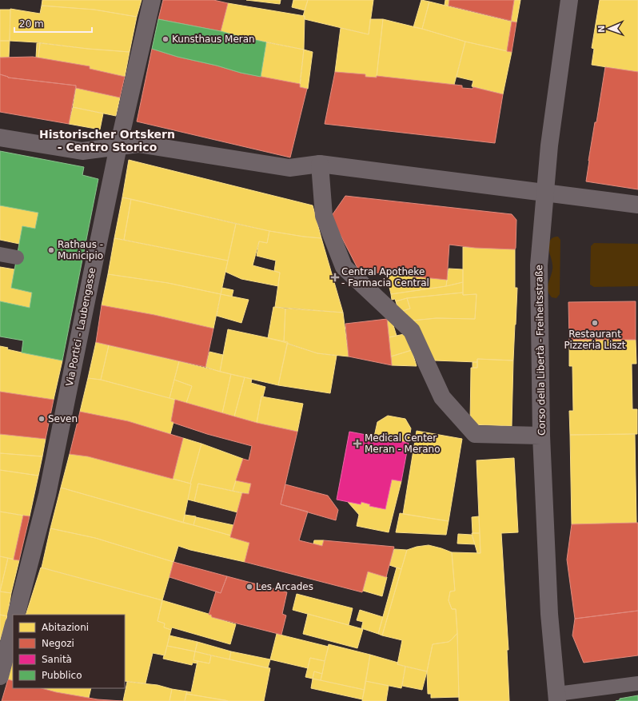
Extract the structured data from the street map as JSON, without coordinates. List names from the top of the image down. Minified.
{"streets":{"street":["Via Portici - Laubengasse","Corso della Libertà - Freiheitsstraße"]},"districts":["Historischer Ortskern - Centro Storico"],"places":{"other":["Kunsthaus Meran","Rathaus - Municipio","Restaurant Pizzeria Liszt","Seven","Les Arcades"],"health":["Central Apotheke - Farmacia Central","Medical Center Meran - Merano"]},"legend":["Abitazioni","Negozi","Sanità","Pubblico"],"scale_bar":"20 m","north":"left"}
